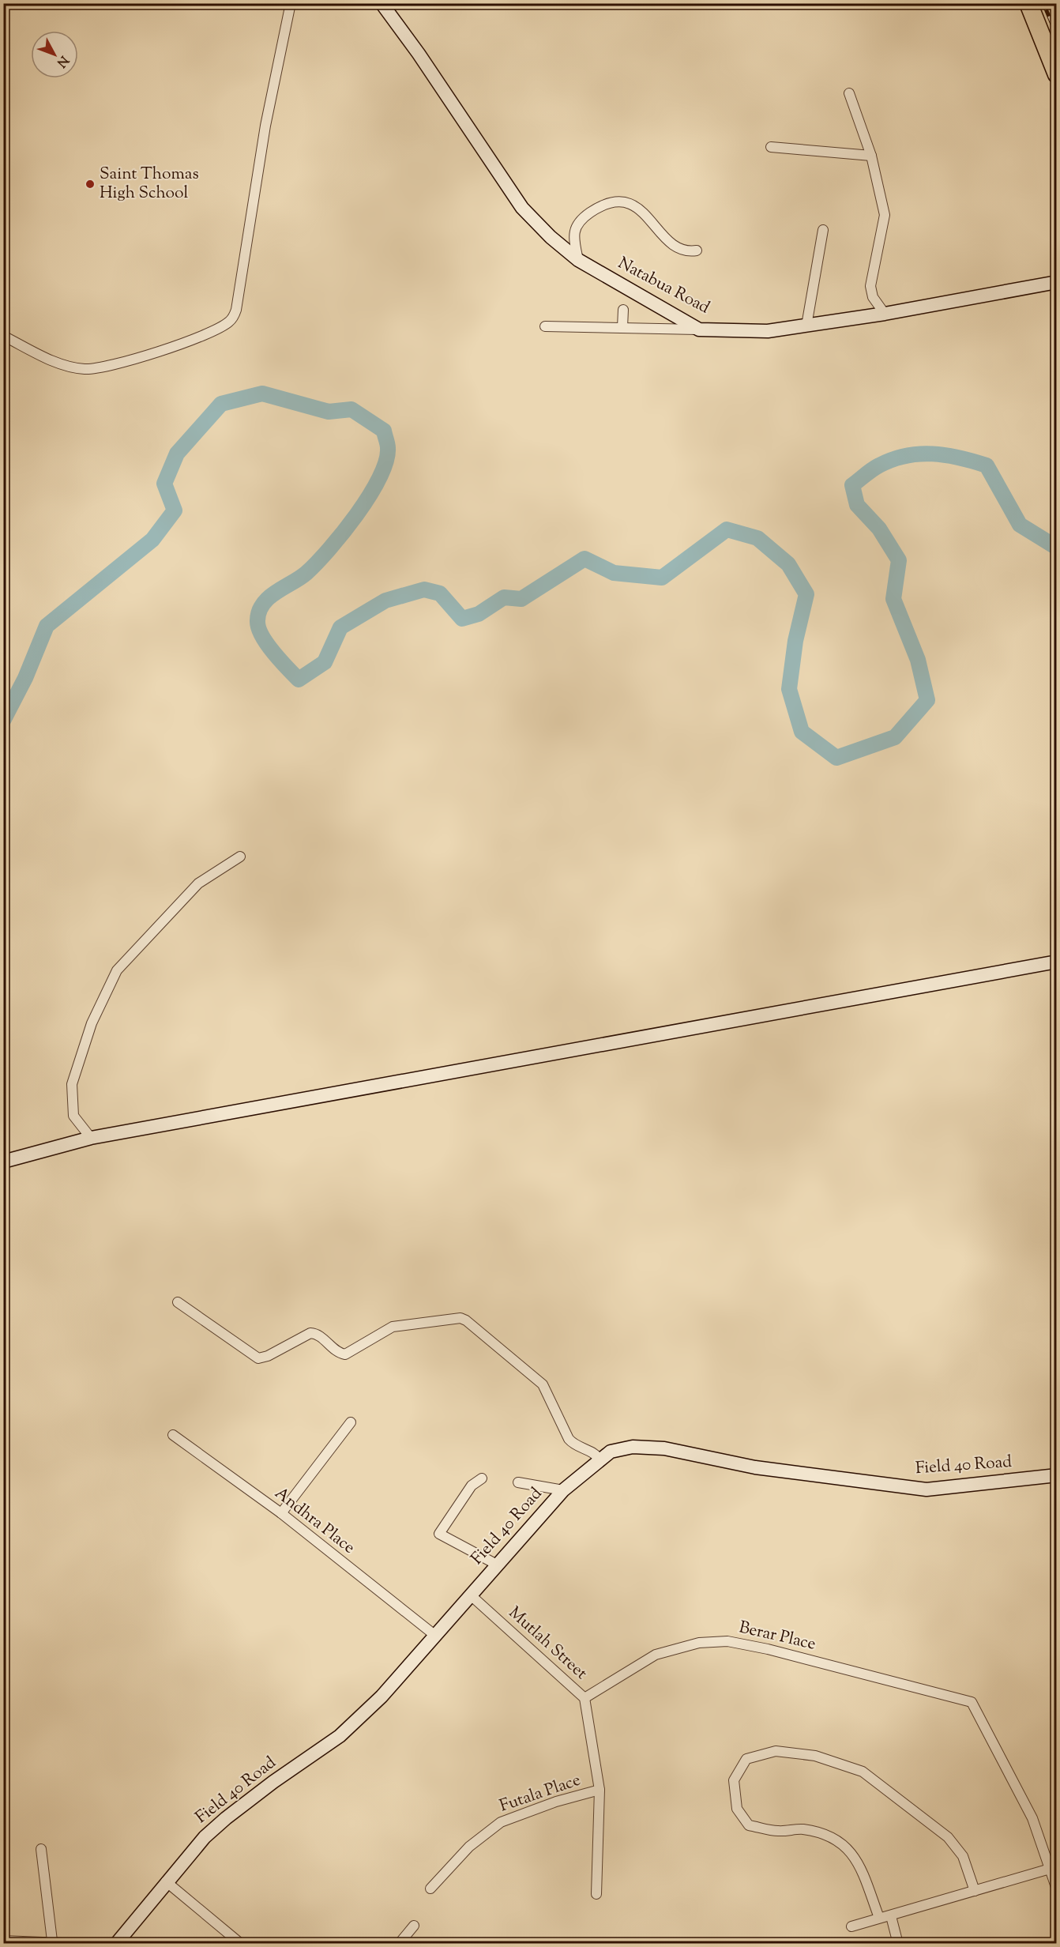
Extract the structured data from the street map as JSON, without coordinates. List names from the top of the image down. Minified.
{"streets":{"street":["Natabua Road","Field 40 Road","Andhra Place","Berar Place","Mutlah Street","Futala Place"]},"crossings":[["Field 40 Road","Andhra Place"],["Field 40 Road","Mutlah Street"],["Berar Place","Mutlah Street"],["Mutlah Street","Futala Place"]],"places":["Saint Thomas High School"],"north":"bottom right"}
